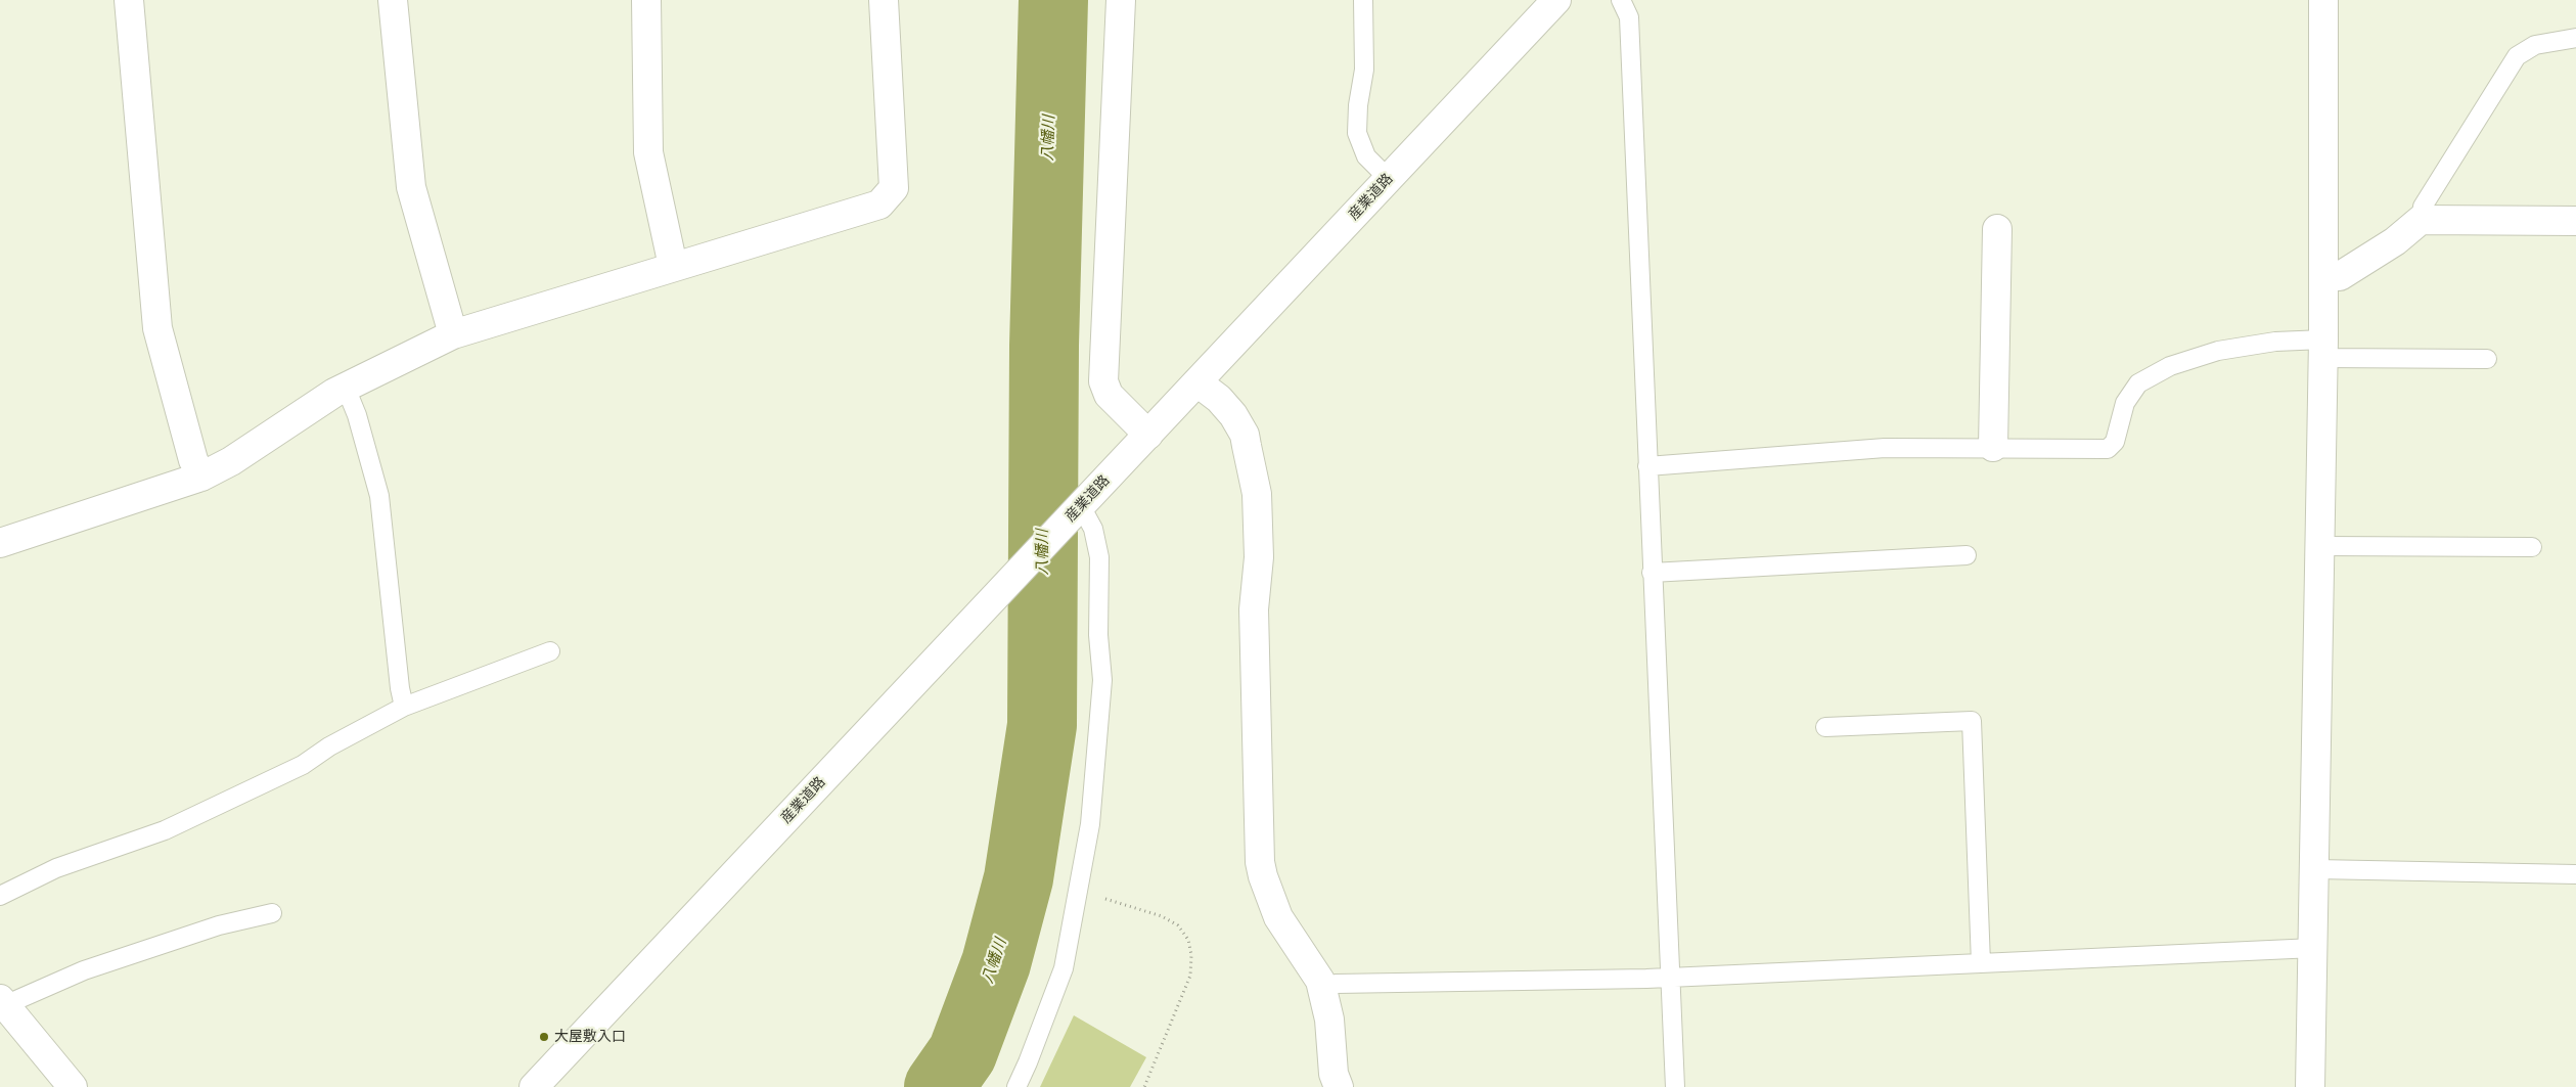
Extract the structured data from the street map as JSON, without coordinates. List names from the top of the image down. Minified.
{"streets":{"street":["産業道路"]},"water":["八幡川"],"places":["大屋敷入口"]}
